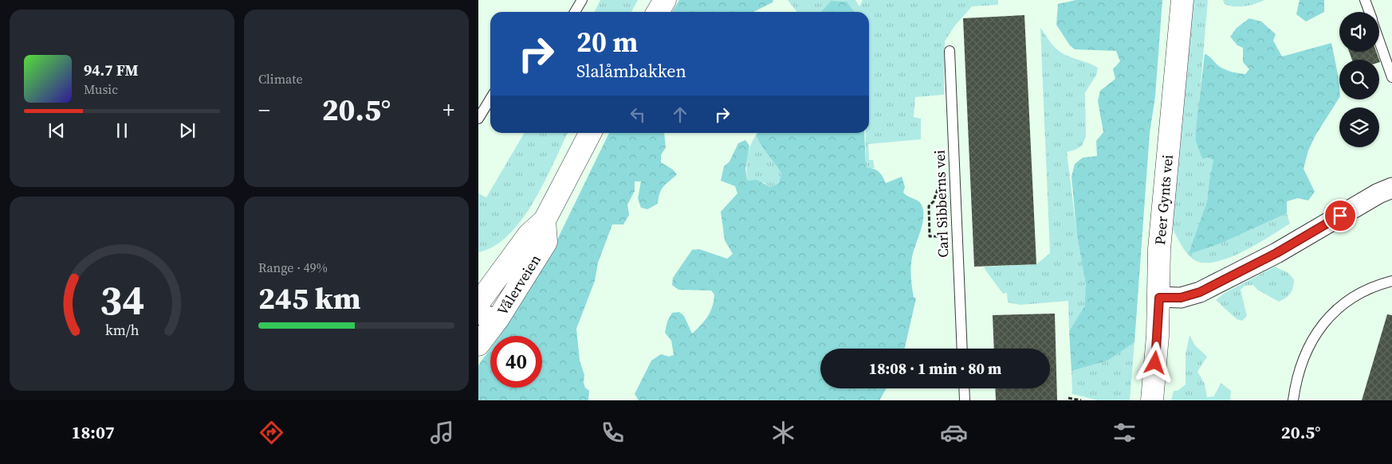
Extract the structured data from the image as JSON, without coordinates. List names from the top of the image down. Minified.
{"streets":{"street":["Peer Gynts vei","Vålerveien"],"lane":["Carl Sibberns vei"]},"page":{"tile":["Climate",["Range · 49%","245 km"]],"turn":["20 m","Slalåmbakken"],"song":["94.7 FM","Music"],"heat":["−","20.5°","+"],"limit":"40","trip":"18:08 · 1 min · 80 m","tabs":["18:07","20.5°"],"gauge":["34","km/h"]}}
